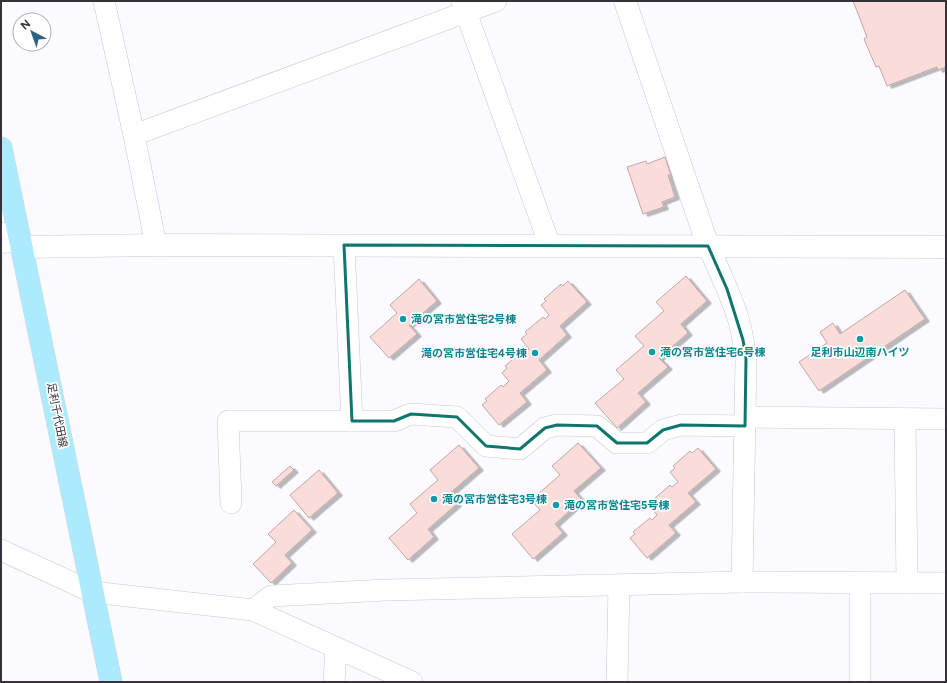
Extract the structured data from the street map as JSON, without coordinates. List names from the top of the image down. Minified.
{"streets":{"main road":["足利千代田線"]},"places":["滝の宮市営住宅2号棟","足利市山辺南ハイツ","滝の宮市営住宅6号棟","滝の宮市営住宅4号棟","滝の宮市営住宅3号棟","滝の宮市営住宅5号棟"],"north":"top left"}
